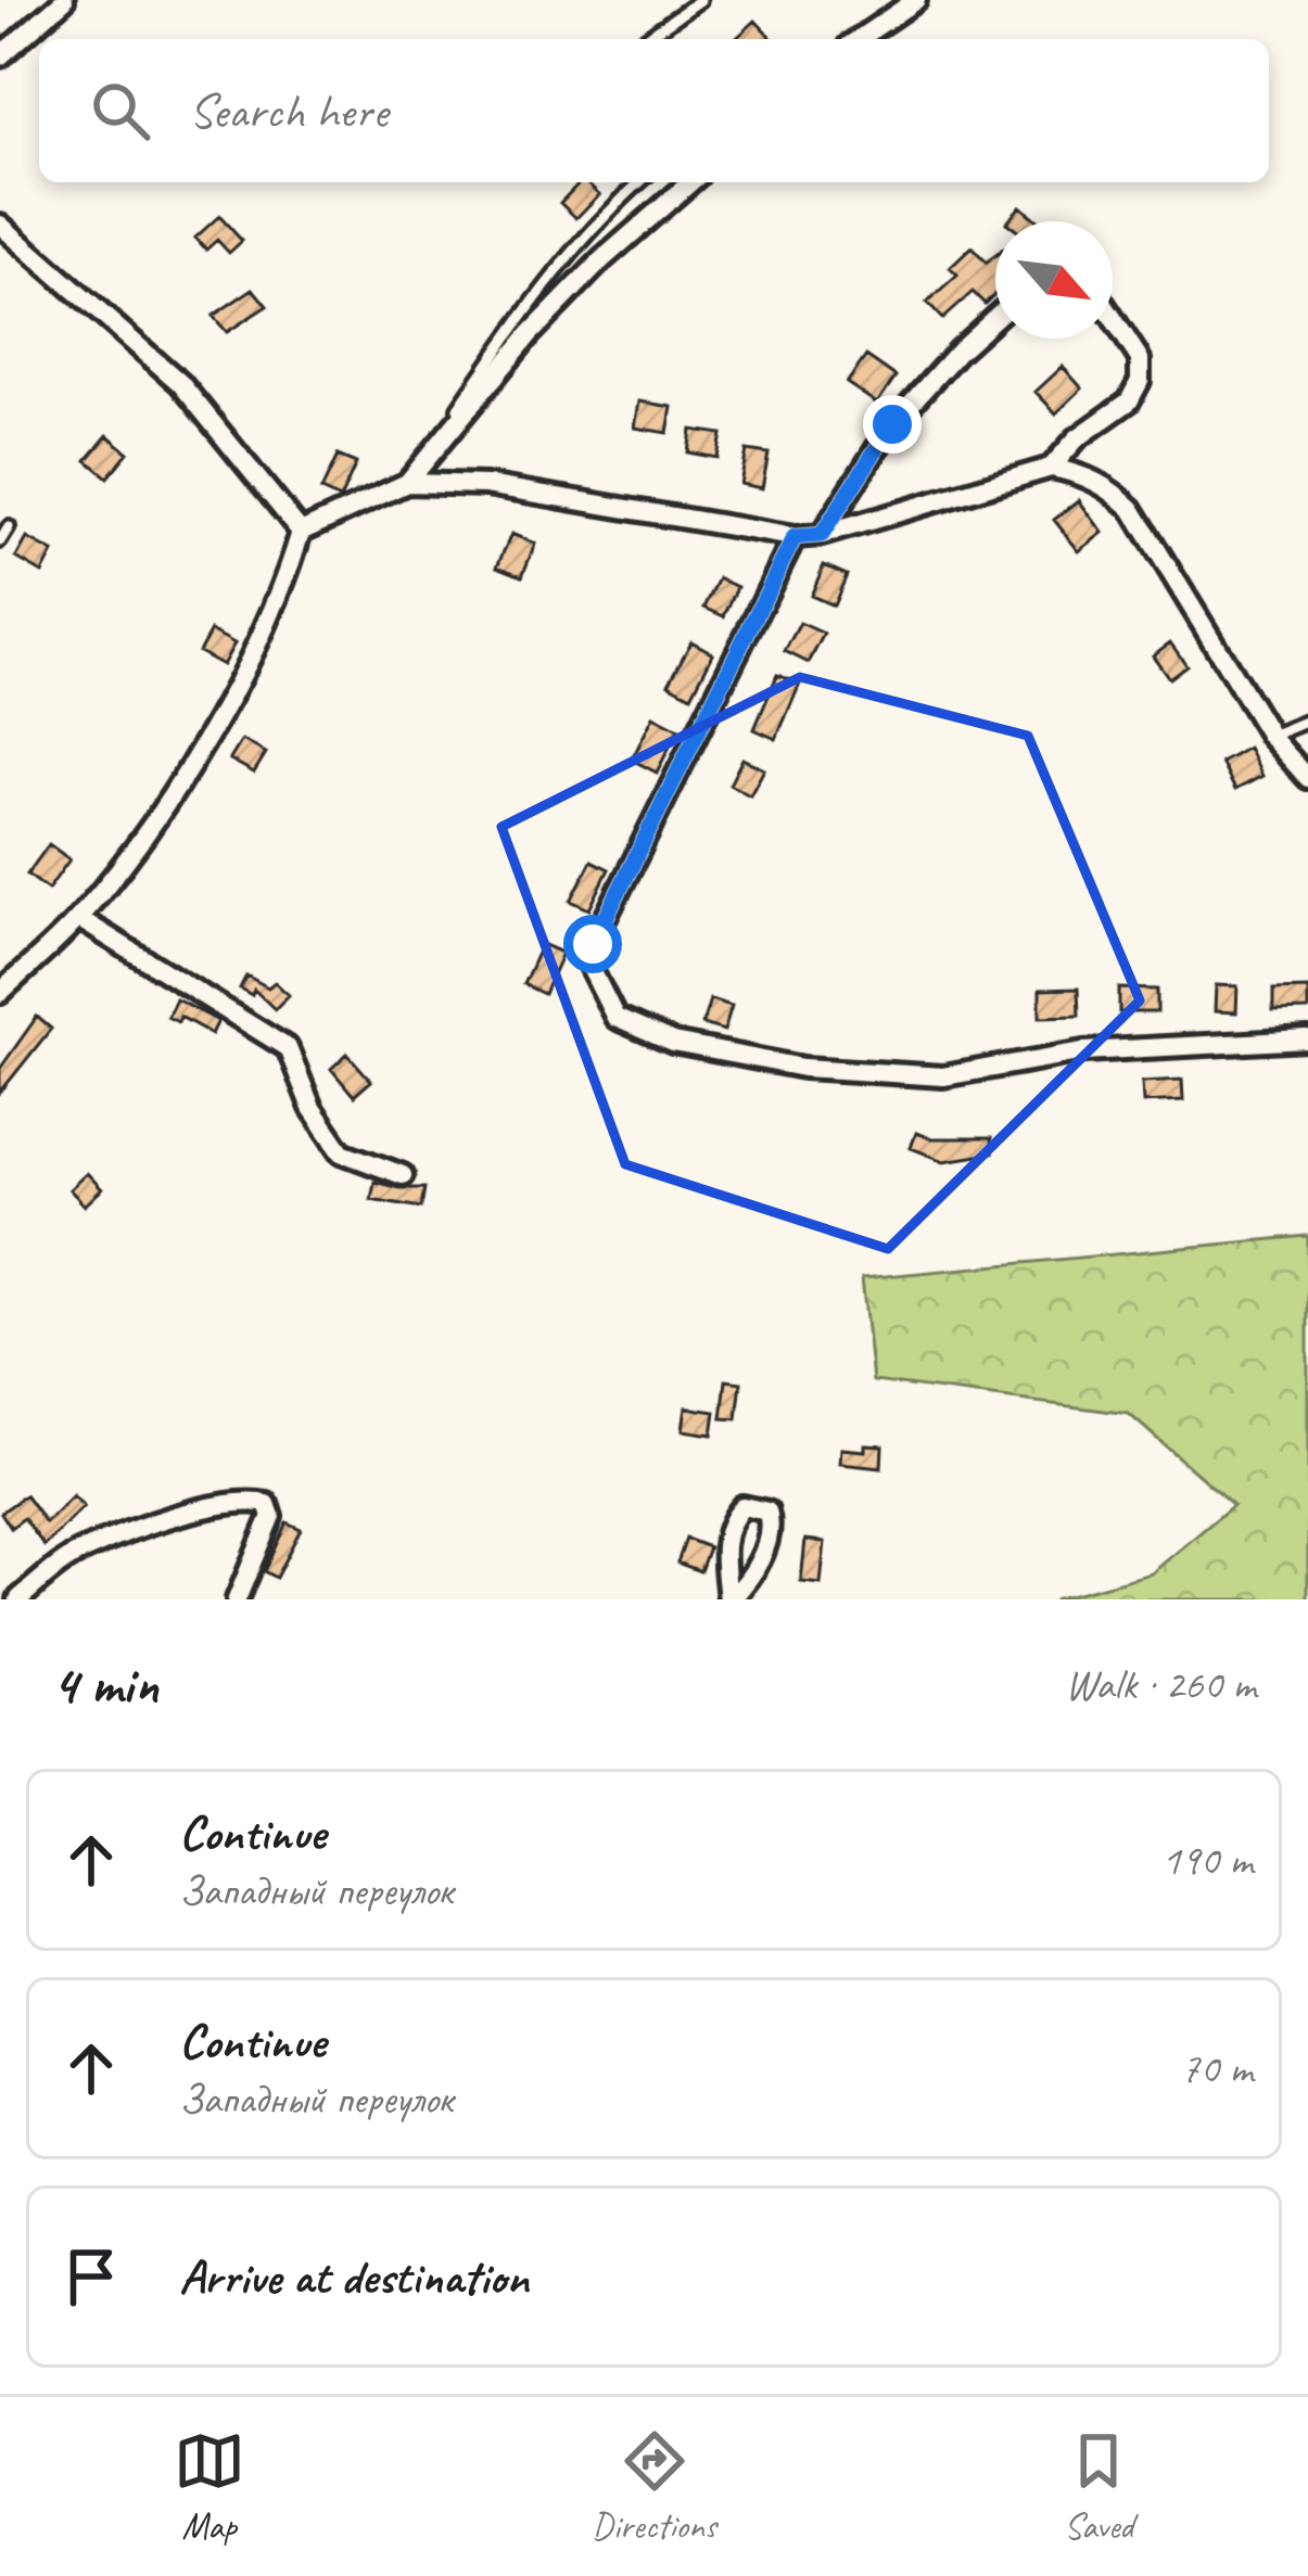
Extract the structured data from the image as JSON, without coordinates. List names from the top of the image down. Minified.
{"north":"bottom right","page":{"search":"Search here","heading":["4 min","Walk · 260 m"],"list":[["Continue","Западный переулок","190 m"],["Continue","Западный переулок","70 m"],"Arrive at destination"],"nav":["Map","Directions","Saved"]}}
